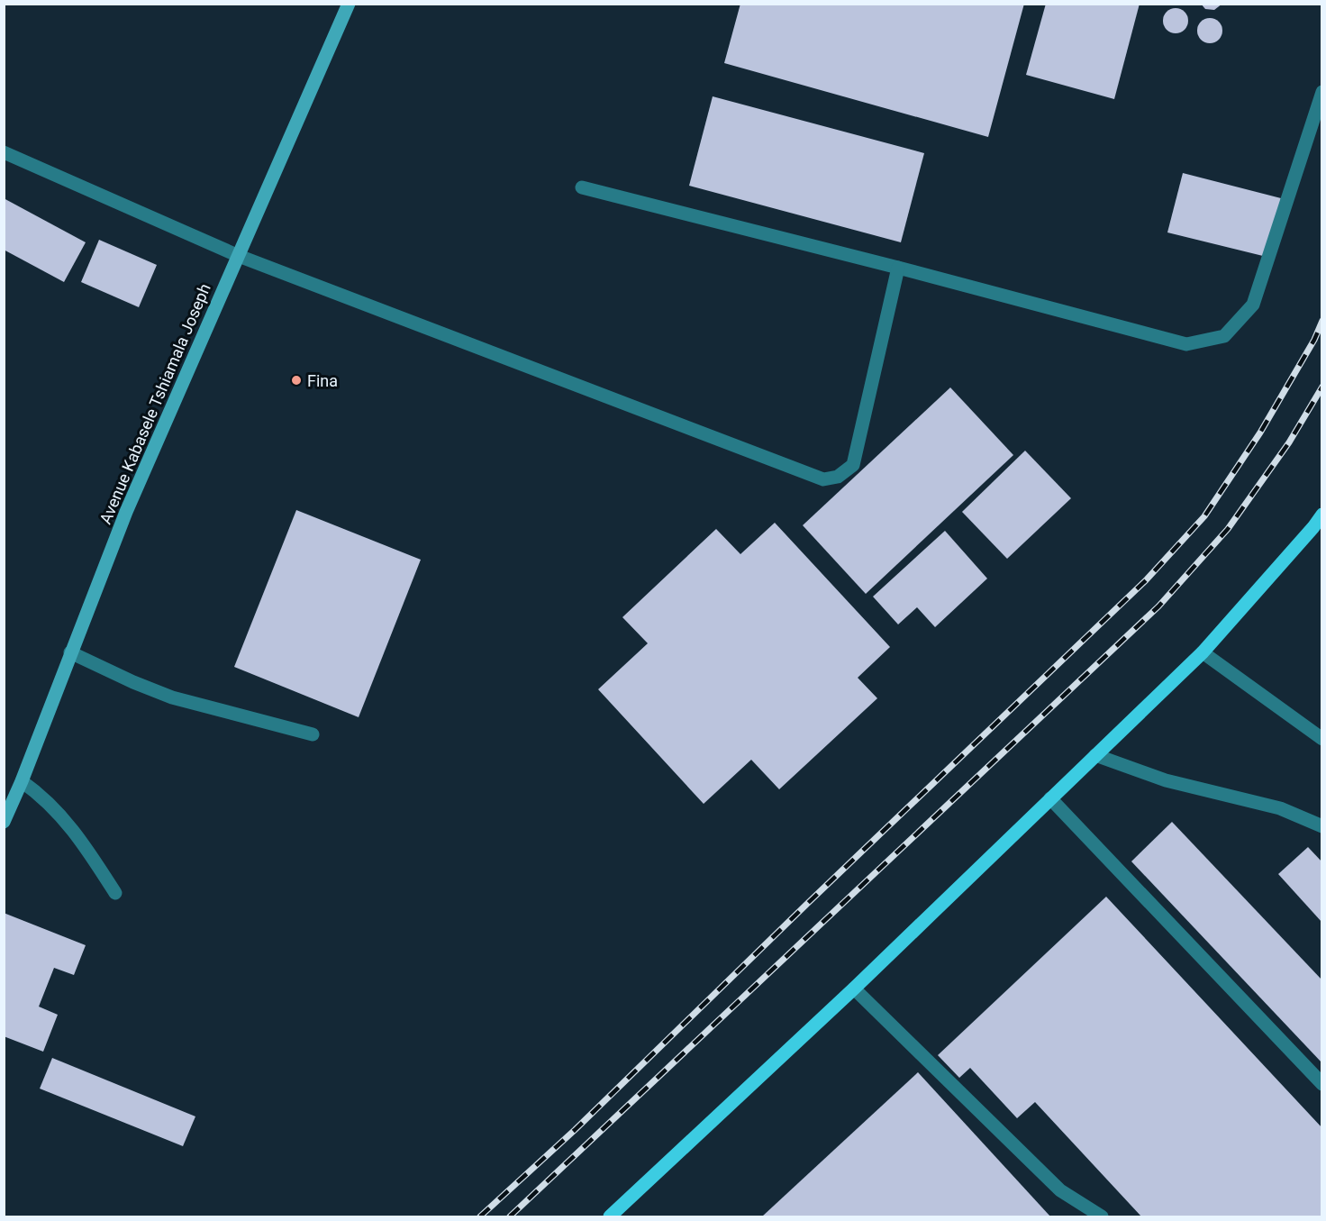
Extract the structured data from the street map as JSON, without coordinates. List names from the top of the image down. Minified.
{"streets":{"main road":["Avenue Kabasele Tshiamala Joseph"]},"places":["Fina"]}
